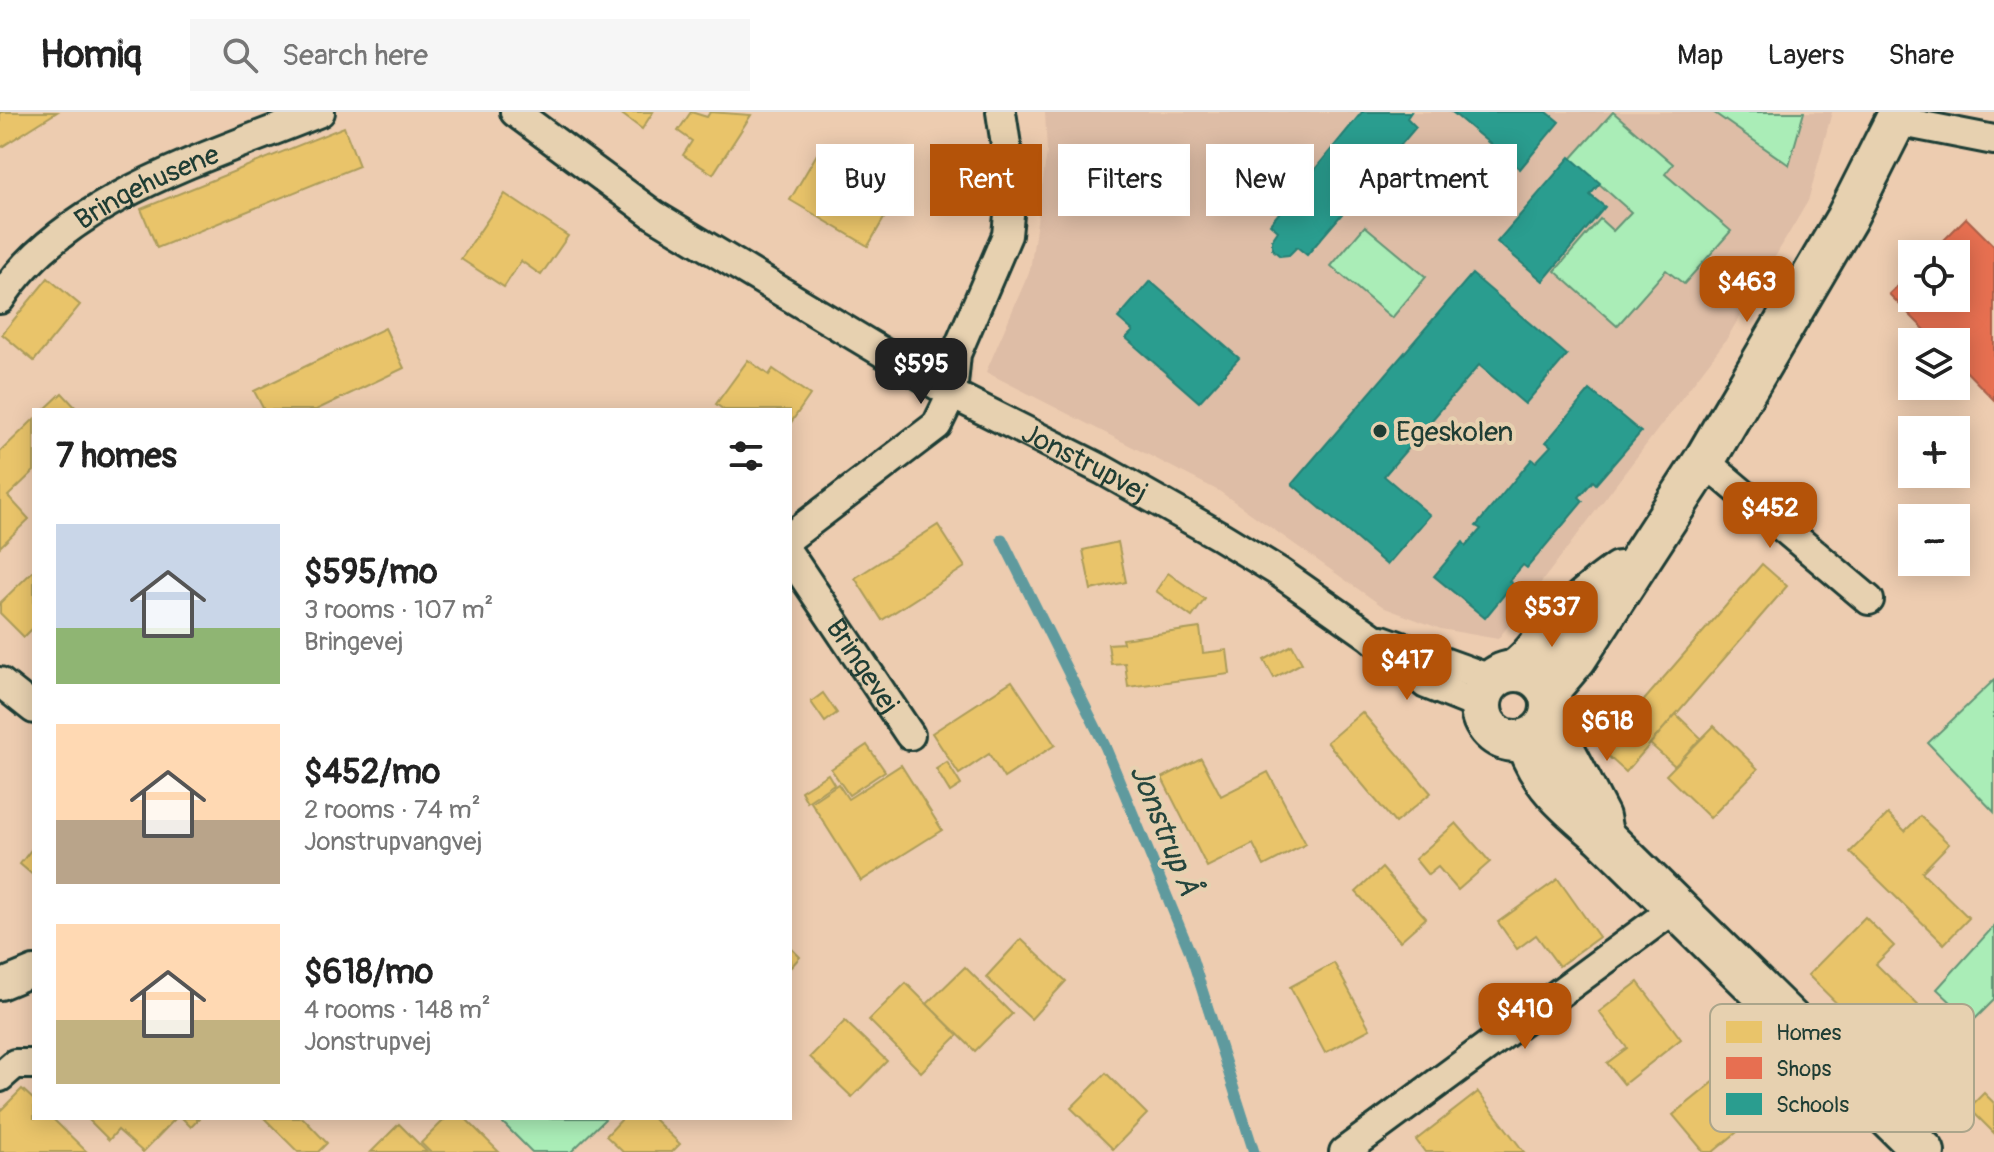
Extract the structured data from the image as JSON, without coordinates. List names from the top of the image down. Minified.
{"streets":{"street":["Bringehusene","Jonstrupvej","Bringevej"]},"water":["Jonstrup Å"],"places":["Egeskolen"],"legend":["Homes","Shops","Schools"],"page":{"header":"Homiq","search":"Search here","nav":["Map","Layers","Share"],"chip":["Buy","Rent","Filters","New","Apartment"],"map_buttons":["+","−"],"price":["$463","$595","$452","$537","$417","$618","$410"],"heading":"7 homes","list":[{"name":"$595/mo","note":"3 rooms · 107 m² · Bringevej"},{"name":"$452/mo","note":"2 rooms · 74 m² · Jonstrupvangvej"},{"name":"$618/mo","note":"4 rooms · 148 m² · Jonstrupvej"}]}}
